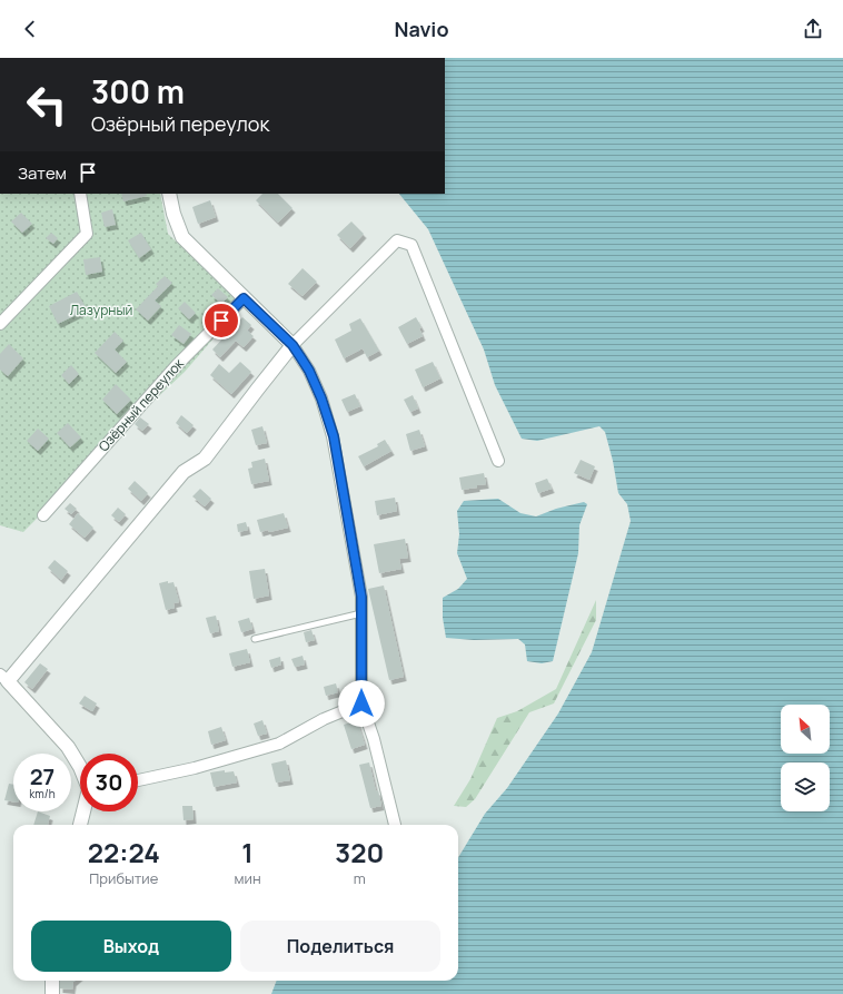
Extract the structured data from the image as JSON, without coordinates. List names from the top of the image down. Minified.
{"streets":{"street":["Озёрный переулок"]},"parks":["Лазурный"],"north":"top left","page":{"header":"Navio","turn":["300 m","Озёрный переулок"],"then":"Затем","speed":"27 km/h","limit":"30","eta":["22:24","Прибытие","1","мин","320","m"],"buttons":["Выход","Поделиться"]}}
